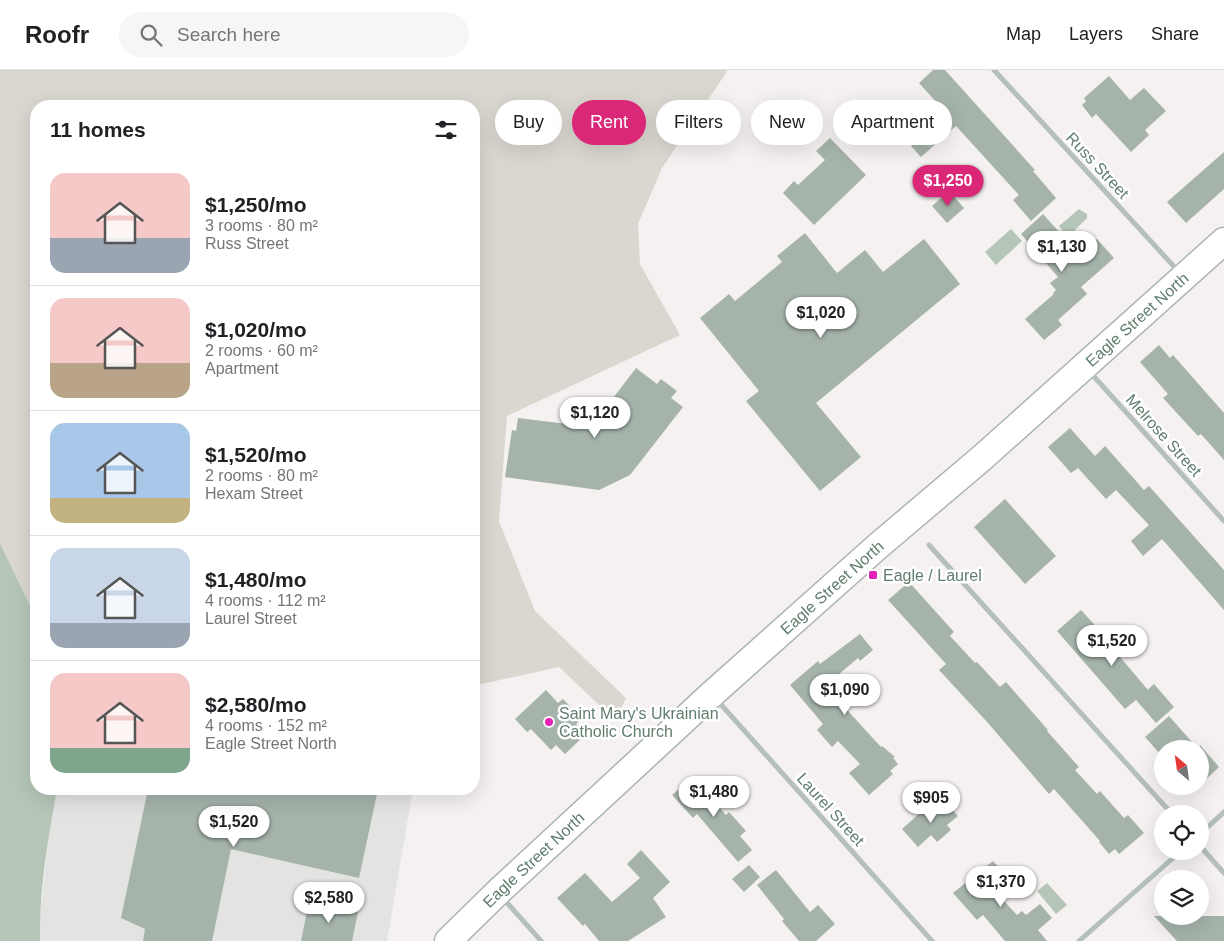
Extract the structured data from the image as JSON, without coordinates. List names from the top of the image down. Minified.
{"streets":{"main road":["Eagle Street North"],"street":["Russ Street","Melrose Street","Laurel Street"]},"crossings":[["Russ Street","Eagle Street North"],["Eagle Street North","Melrose Street"],["Eagle Street North","Laurel Street"]],"places":{"transit":["Eagle / Laurel"],"other":["Saint Mary's Ukrainian Catholic Church"]},"north":"top left","page":{"header":"Roofr","search":"Search here","nav":["Map","Layers","Share"],"chip":["Buy","Rent","Filters","New","Apartment"],"heading":"11 homes","list":[{"name":"$1,250/mo","note":"3 rooms · 80 m² · Russ Street"},{"name":"$1,020/mo","note":"2 rooms · 60 m² · Apartment"},{"name":"$1,520/mo","note":"2 rooms · 80 m² · Hexam Street"},{"name":"$1,480/mo","note":"4 rooms · 112 m² · Laurel Street"},{"name":"$2,580/mo","note":"4 rooms · 152 m² · Eagle Street North"}],"price":["$1,250","$1,130","$1,020","$1,120","$1,520","$1,090","$1,480","$905","$1,520","$1,370","$2,580"]}}
